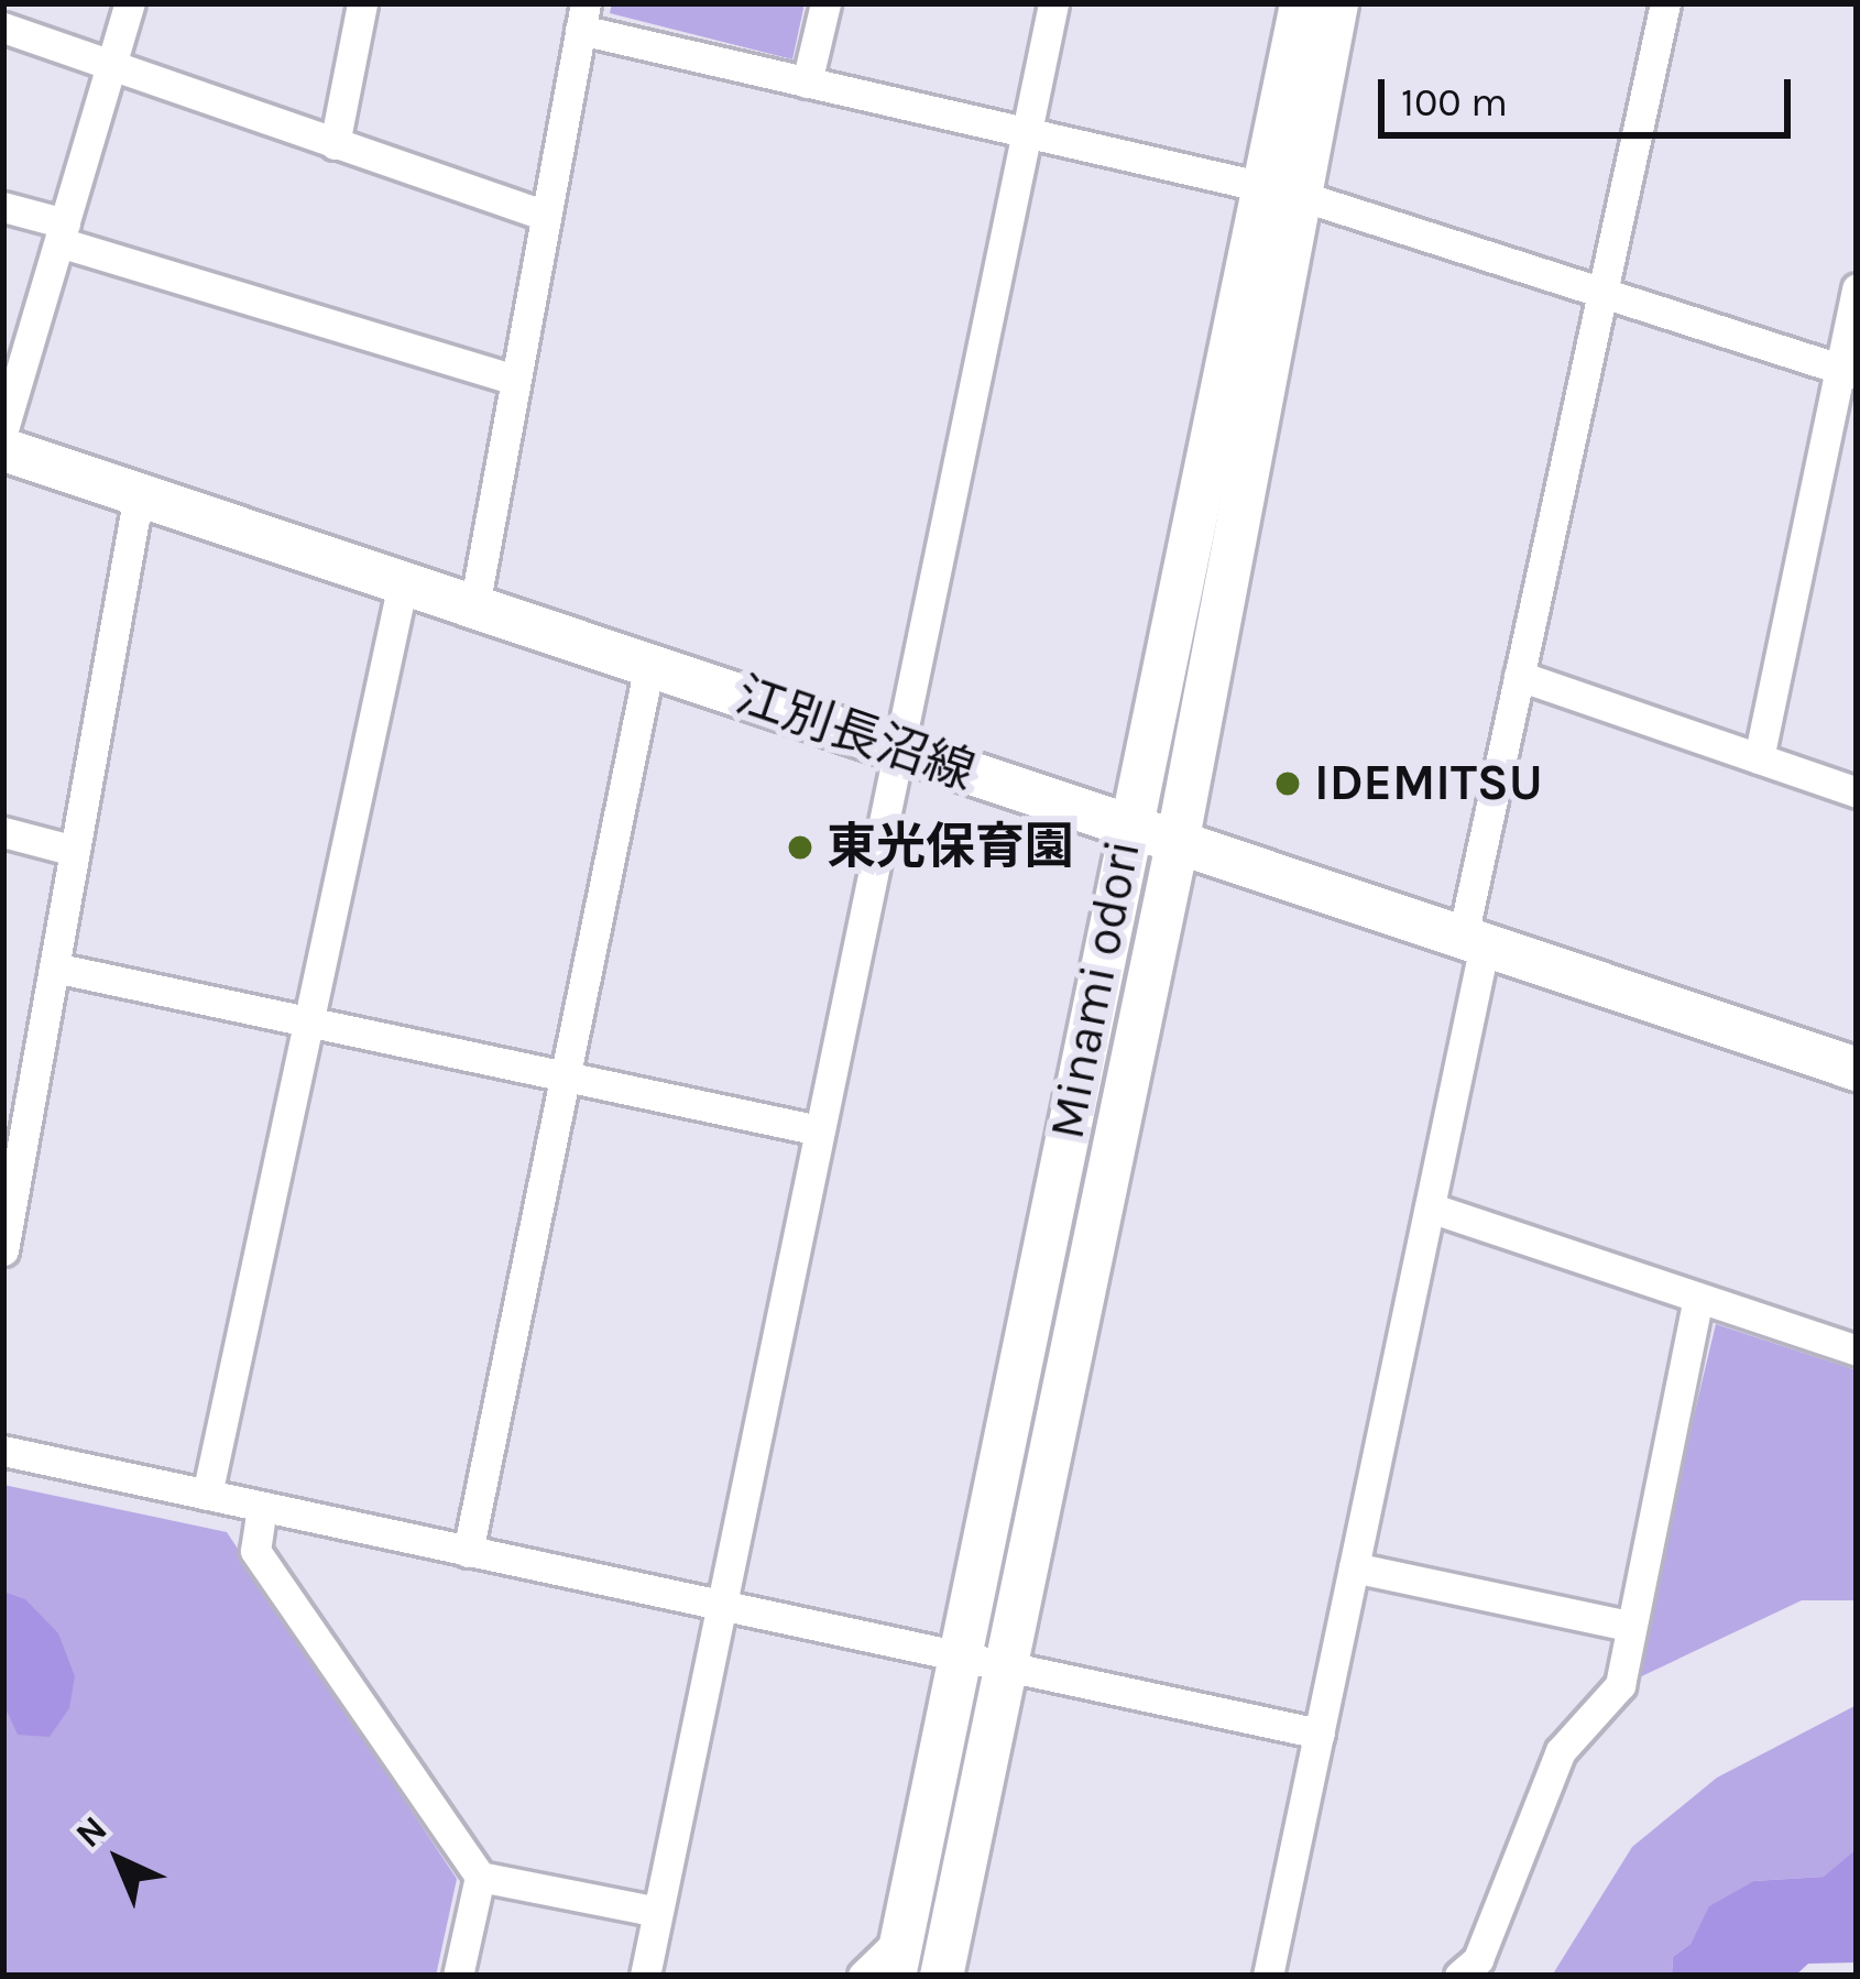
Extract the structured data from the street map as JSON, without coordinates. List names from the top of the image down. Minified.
{"streets":{"main road":["江別長沼線","Minami odori"]},"crossings":[["江別長沼線","Minami odori"]],"places":["IDEMITSU","東光保育園"],"scale_bar":"100 m","north":"top left"}
